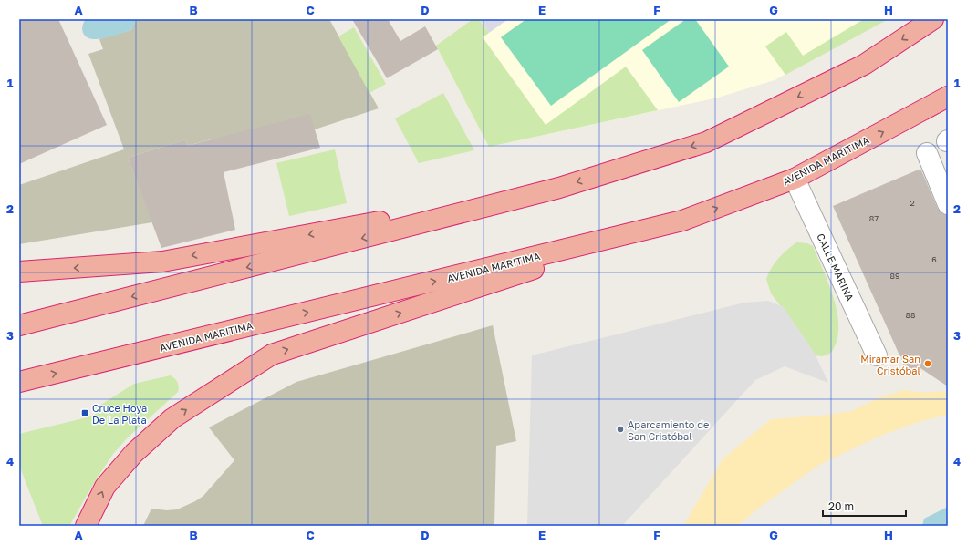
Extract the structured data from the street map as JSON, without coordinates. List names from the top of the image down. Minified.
{"streets":{"highway":["AVENIDA MARITIMA"],"street":["CALLE MARINA"]},"crossings":[["AVENIDA MARITIMA","CALLE MARINA"]],"places":{"other":["Miramar San Cristóbal","Aparcamiento de San Cristóbal"],"transit":["Cruce Hoya De La Plata"]},"house_numbers":["2","87","6","89","88"],"scale_bar":"20 m","grid":{"columns":["A","B","C","D","E","F","G","H"],"rows":["1","2","3","4"]}}
